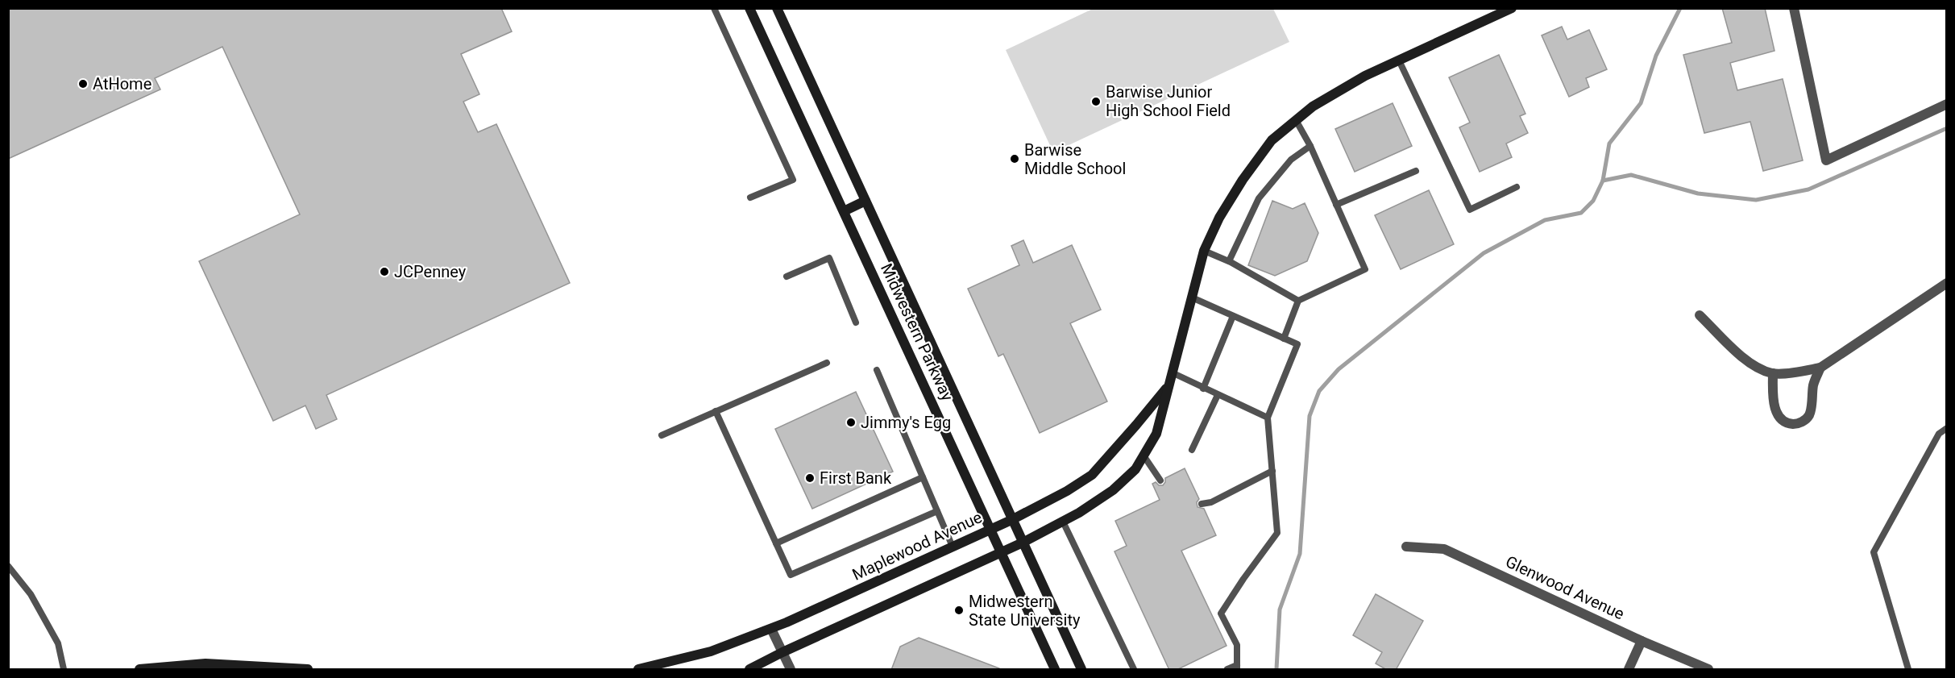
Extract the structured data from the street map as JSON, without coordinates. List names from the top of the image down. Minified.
{"streets":{"street":["Midwestern Parkway","Maplewood Avenue","Glenwood Avenue"]},"crossings":[["Midwestern Parkway","Maplewood Avenue"]],"places":["AtHome","Barwise Junior High School Field","Barwise Middle School","JCPenney","Jimmy's Egg","First Bank","Midwestern State University"]}
